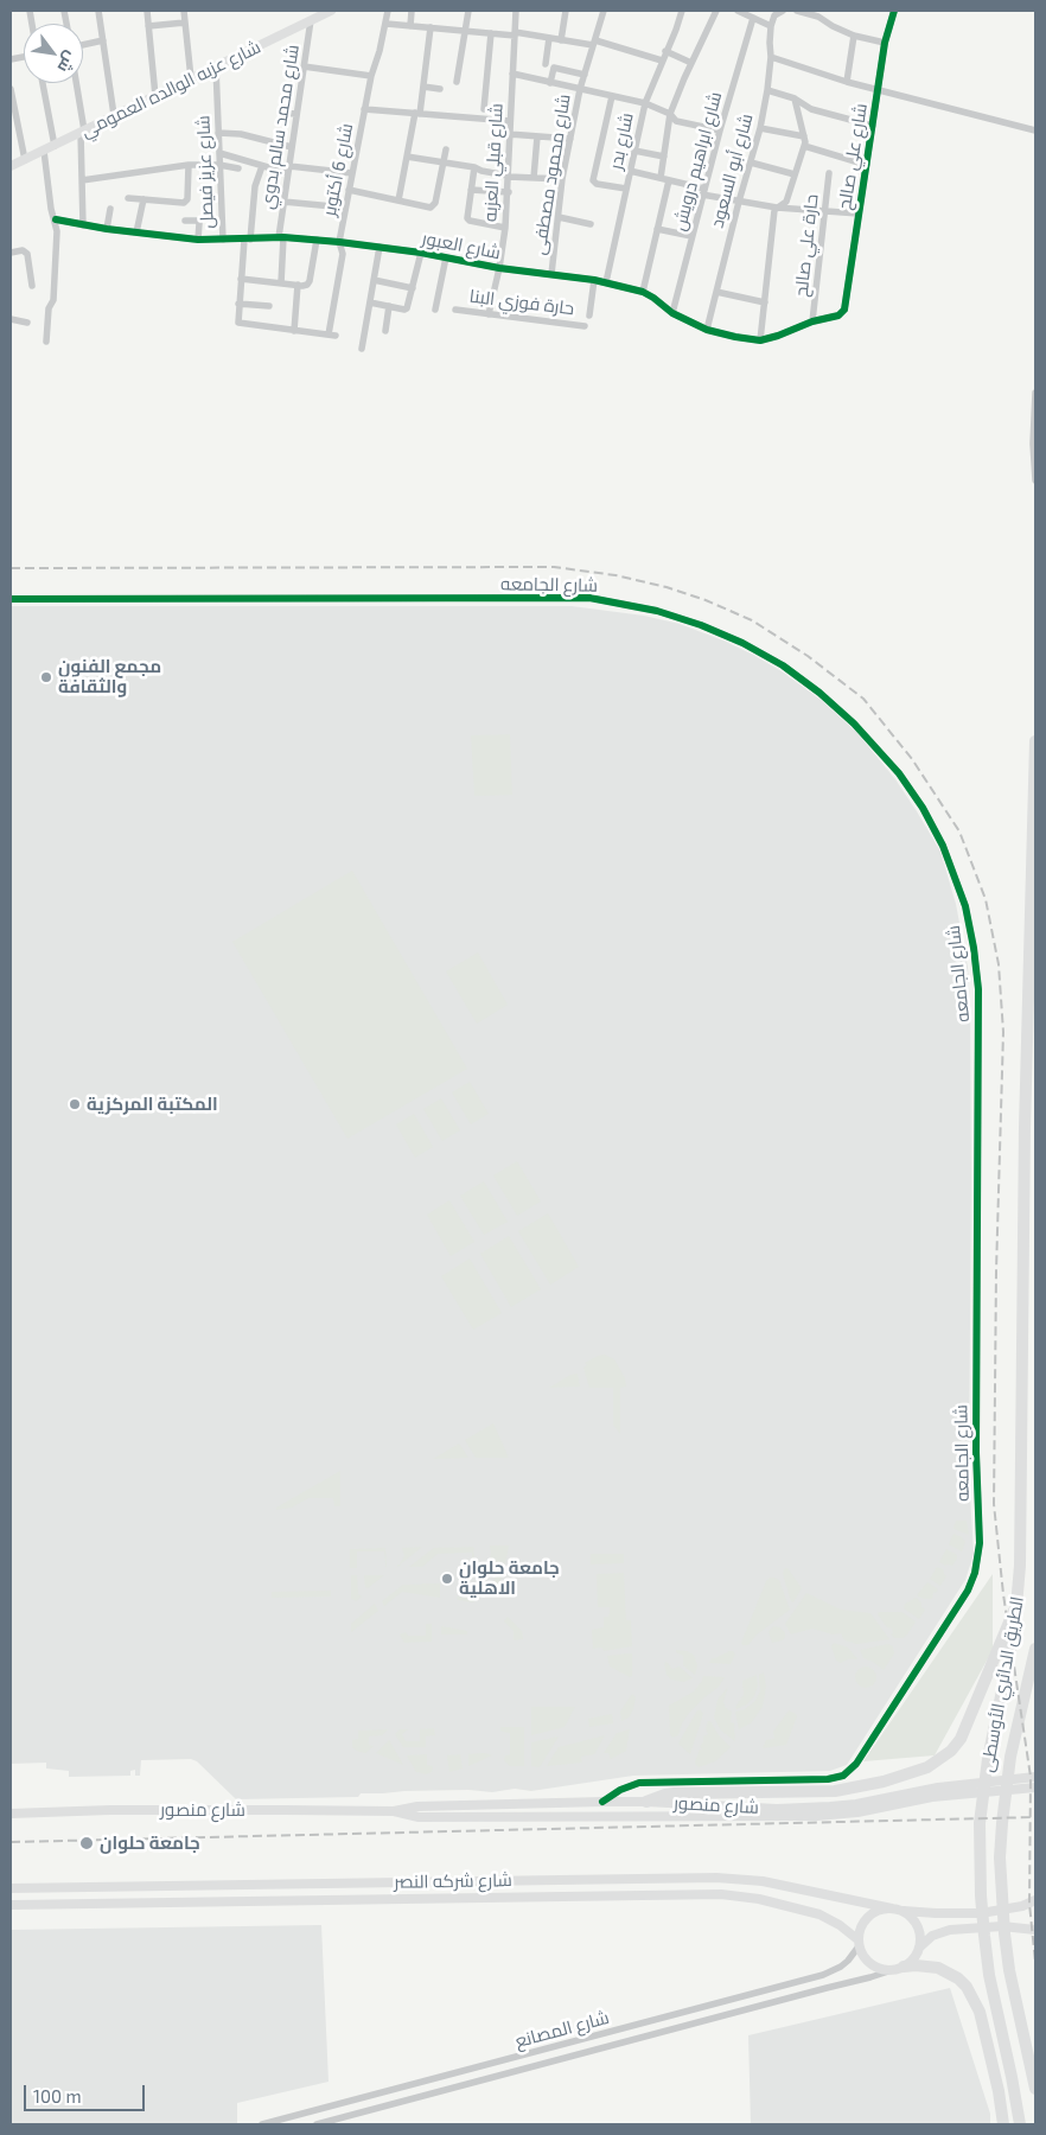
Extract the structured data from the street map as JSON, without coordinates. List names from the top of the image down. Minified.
{"streets":{"highway":["الطريق الدائري الأوسطى"],"street":["شارع عزبه الوالده العمومي","شارع محمد سالم بدوي","شارع بدر","شارع علي صالح","شارع ابراهيم درويش","شارع قبلي العزبه","شارع 6 أكتوبر","شارع أبو السعود","شارع عزيز فيصل","شارع محمود مصطفى","شارع العبور","حارة علي صالح","حارة فوزي البنا","شارع الجامعه","شارع منصور","شارع شركه النصر","شارع المصانع"]},"crossings":[["شارع عزبه الوالده العمومي","شارع محمد سالم بدوي"],["شارع عزبه الوالده العمومي","شارع عزيز فيصل"],["شارع محمد سالم بدوي","شارع العبور"],["شارع بدر","شارع العبور"],["شارع علي صالح","شارع العبور"],["شارع ابراهيم درويش","شارع العبور"],["شارع قبلي العزبه","شارع العبور"],["شارع قبلي العزبه","حارة فوزي البنا"],["شارع 6 أكتوبر","شارع العبور"],["شارع أبو السعود","شارع العبور"],["شارع عزيز فيصل","شارع العبور"],["شارع محمود مصطفى","شارع العبور"],["شارع العبور","حارة علي صالح"],["شارع الجامعه","شارع منصور"],["شارع شركه النصر","شارع المصانع"]],"places":["مجمع الفنون والثقافة","المكتبة المركزية","جامعة حلوان الاهلية","جامعة حلوان"],"scale_bar":"100 m","north":"bottom right"}
